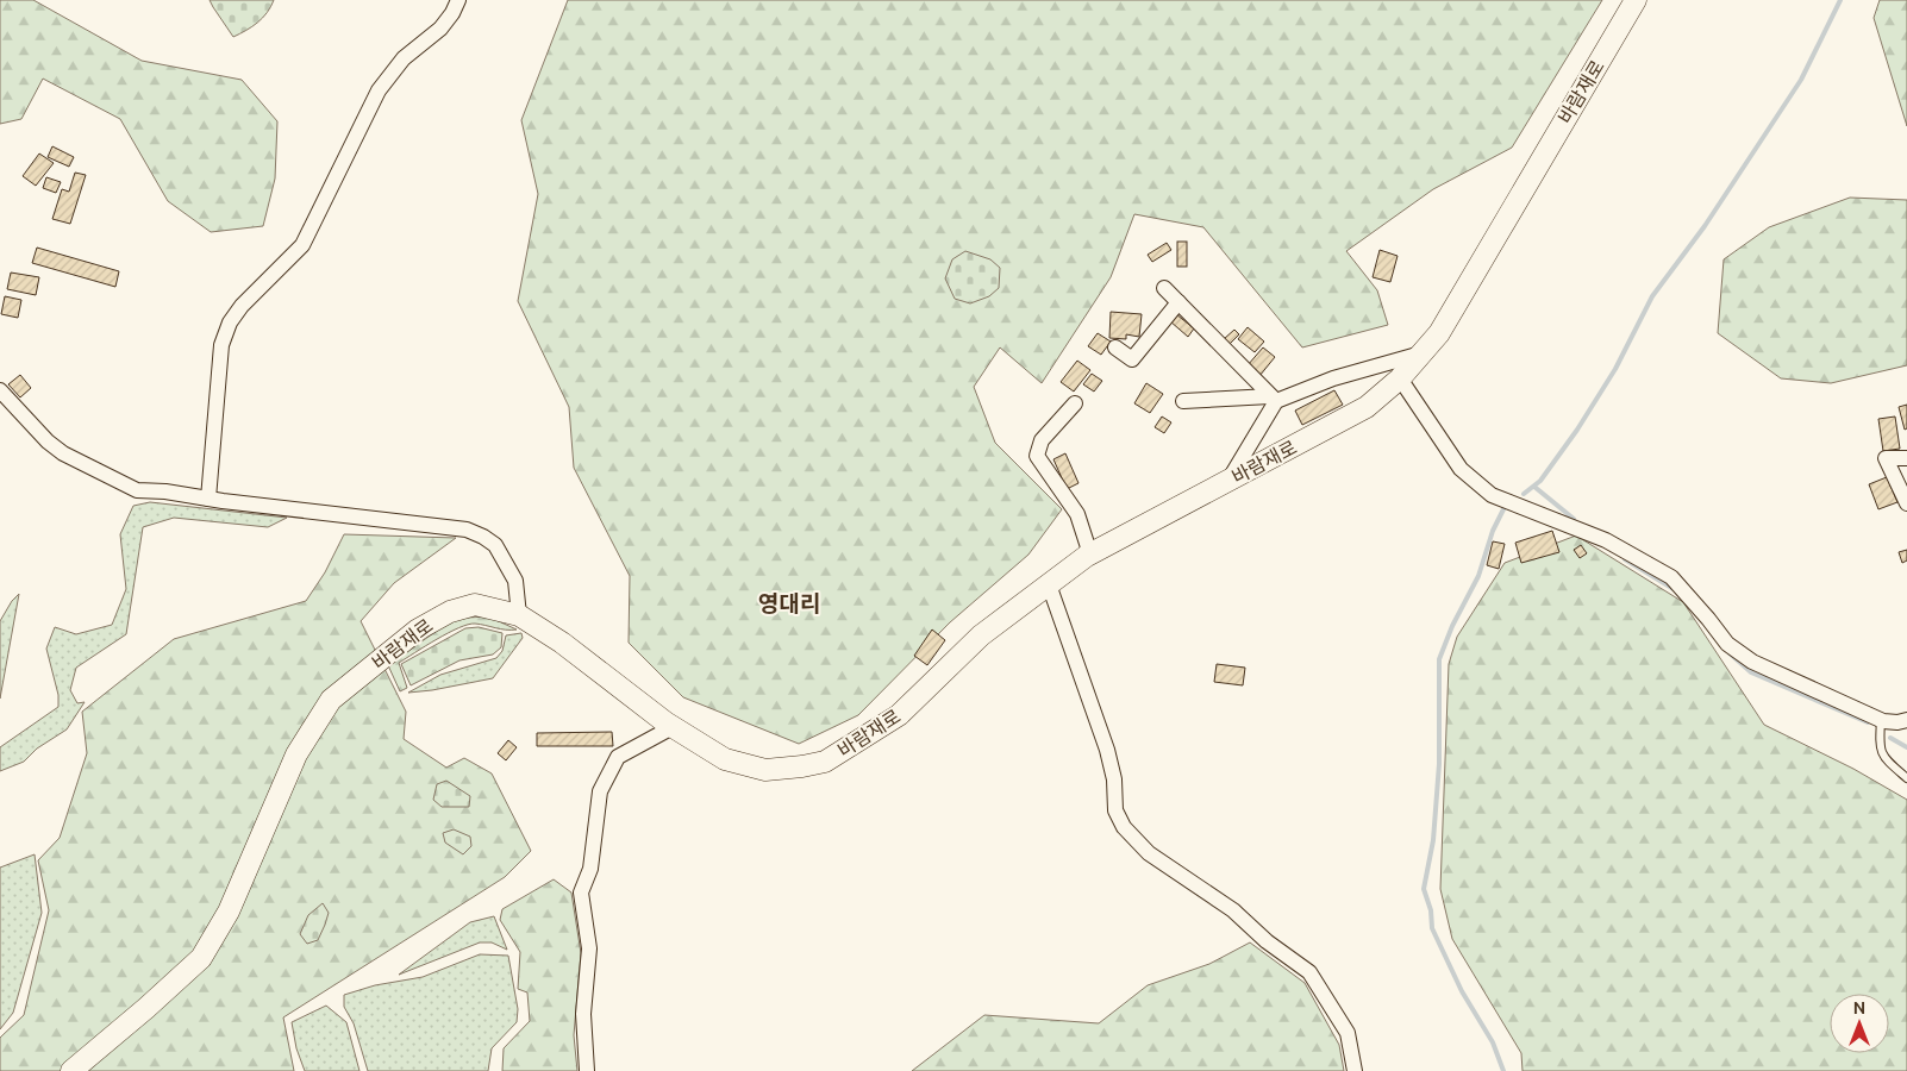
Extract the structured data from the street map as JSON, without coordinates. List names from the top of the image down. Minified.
{"streets":{"street":["바람재로"]},"districts":["영대리"],"north":"top"}
